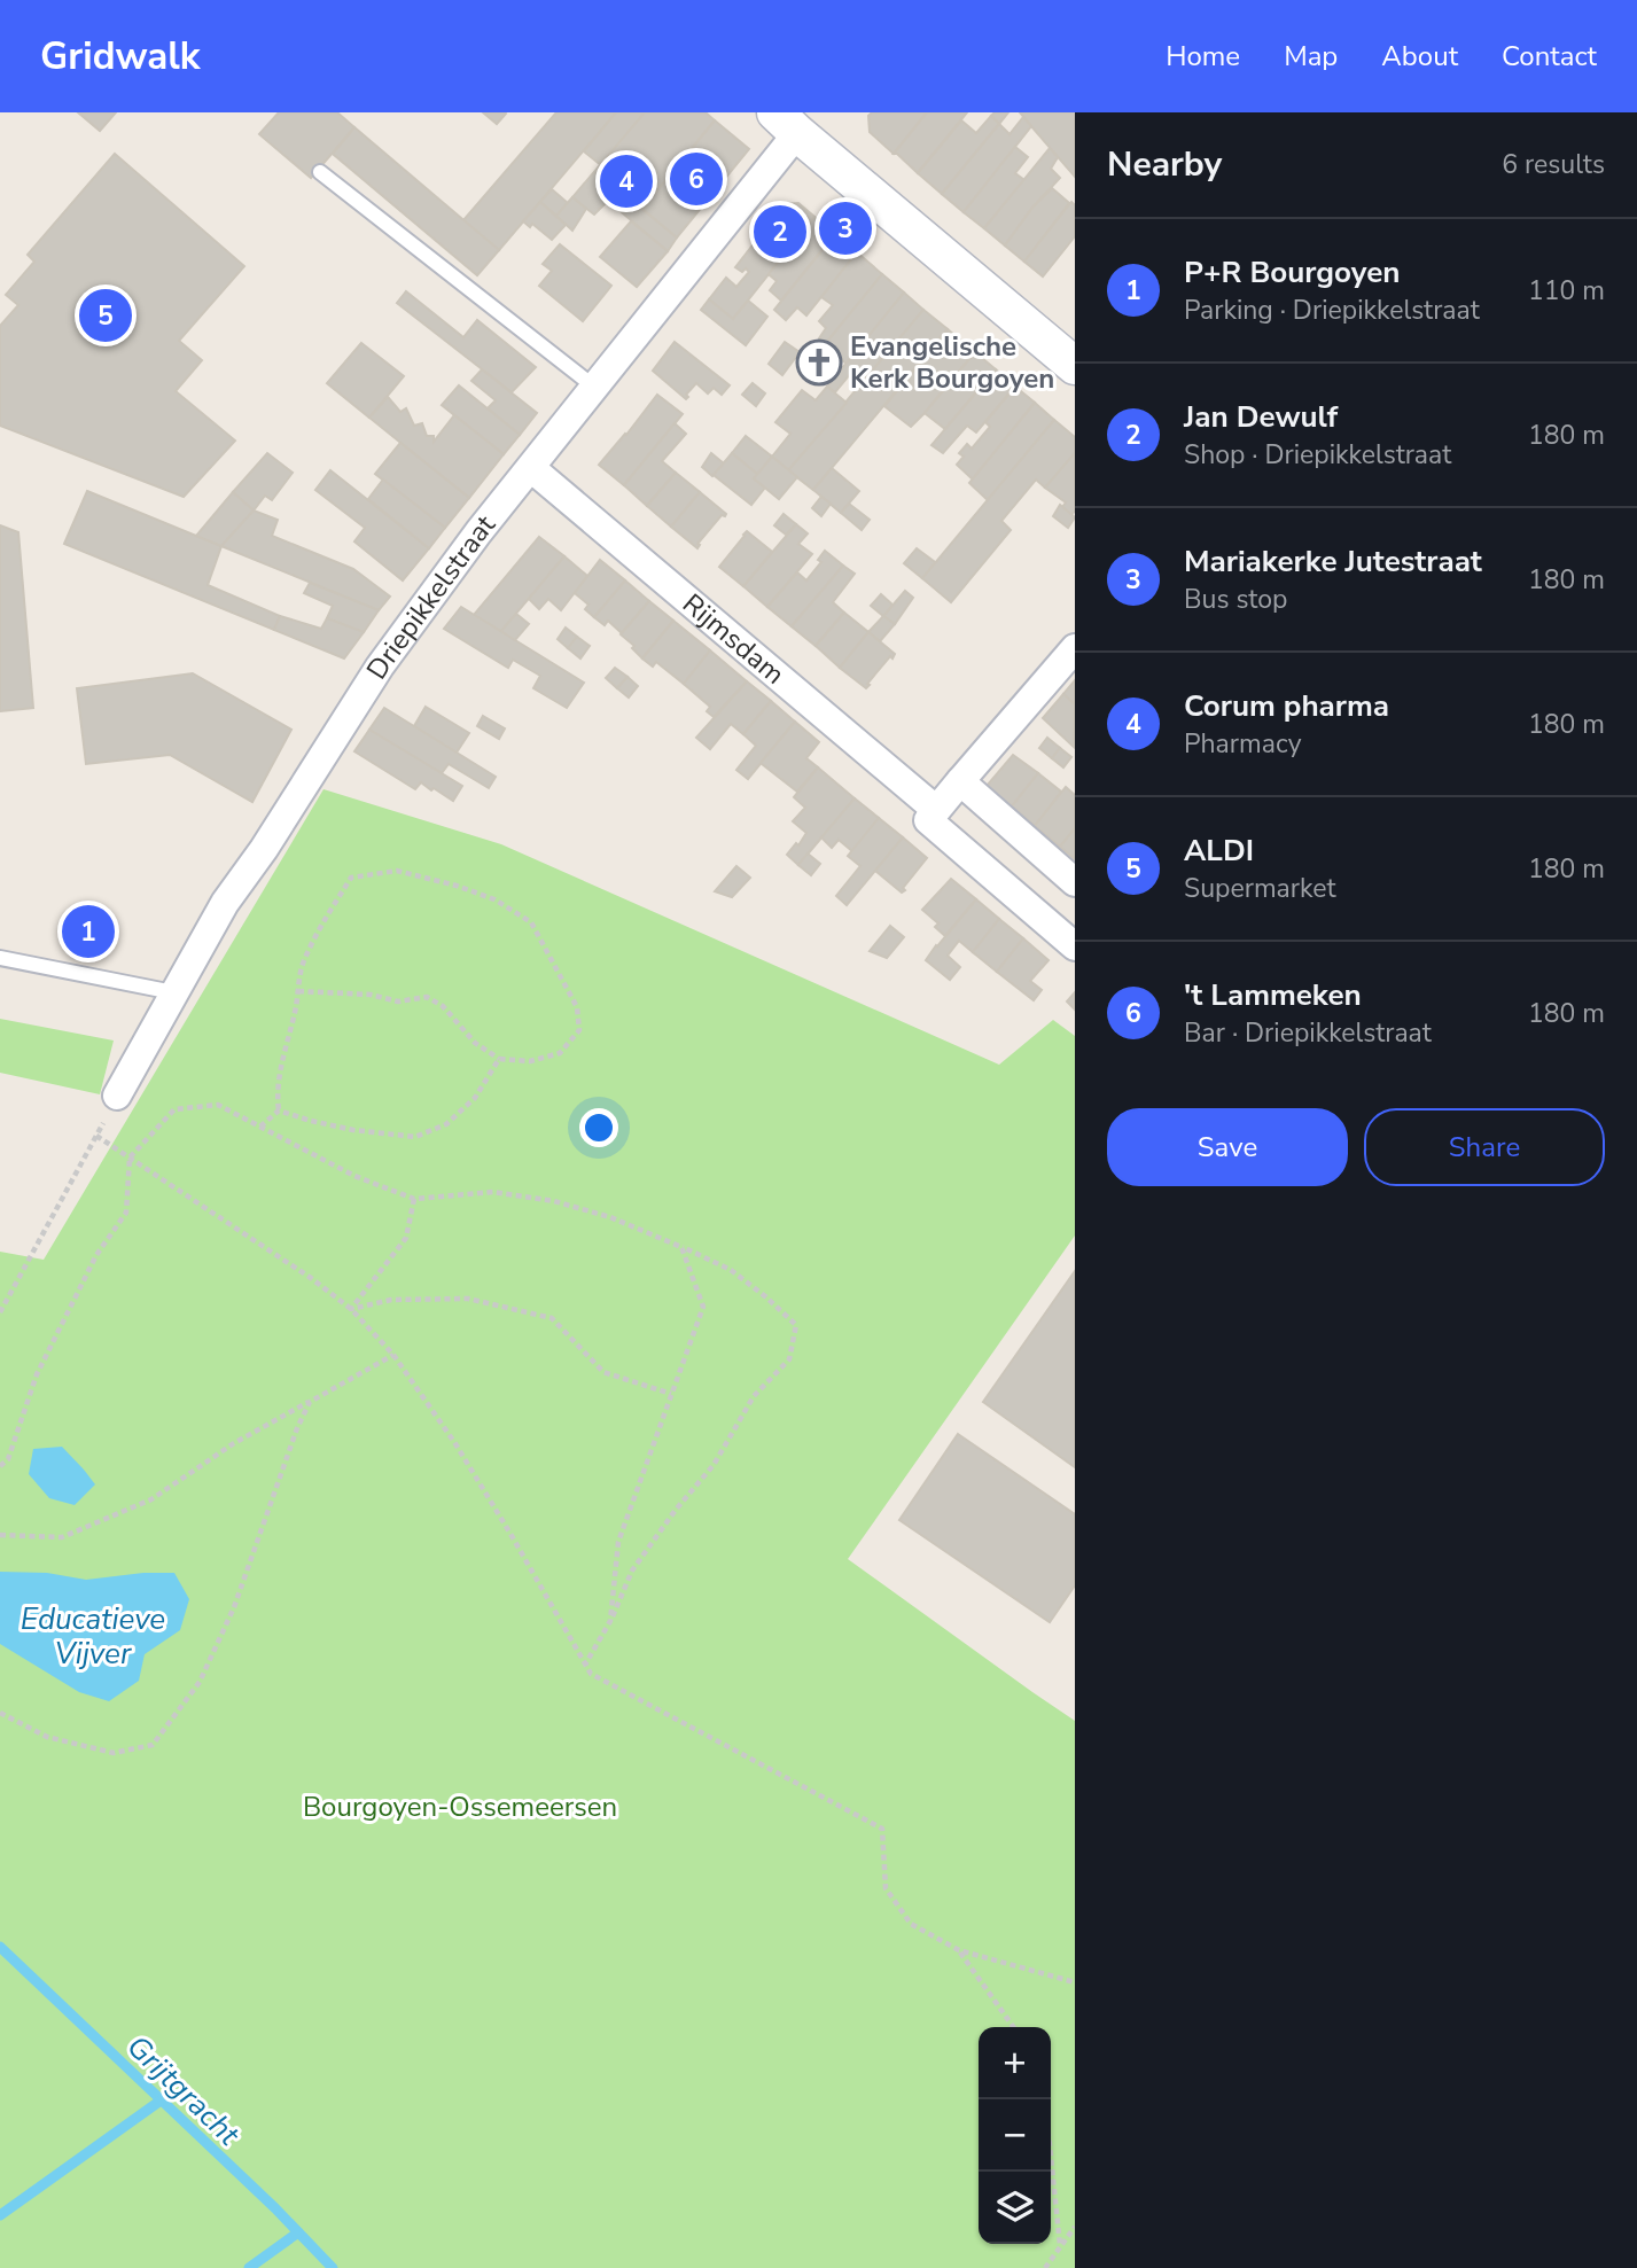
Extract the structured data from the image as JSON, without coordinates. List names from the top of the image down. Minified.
{"streets":{"street":["Driepikkelstraat","Rijmsdam"]},"crossings":[["Driepikkelstraat","Rijmsdam"]],"water":["Educatieve Vijver","Grijtgracht"],"parks":["Bourgoyen-Ossemeersen"],"places":{"church":["Evangelische Kerk Bourgoyen"]},"page":{"header":"Gridwalk","nav":["Home","Map","About","Contact"],"heading":["Nearby","6 results"],"pins":["6","4","3","2","5","1"],"list":[{"mark":"1","name":"P+R Bourgoyen","note":"Parking · Driepikkelstraat","value":"110 m"},{"mark":"2","name":"Jan Dewulf","note":"Shop · Driepikkelstraat","value":"180 m"},{"mark":"3","name":"Mariakerke Jutestraat","note":"Bus stop","value":"180 m"},{"mark":"4","name":"Corum pharma","note":"Pharmacy","value":"180 m"},{"mark":"5","name":"ALDI","note":"Supermarket","value":"180 m"},{"mark":"6","name":"'t Lammeken","note":"Bar · Driepikkelstraat","value":"180 m"}],"buttons":["Save","Share"],"map_buttons":["+","−"]}}
